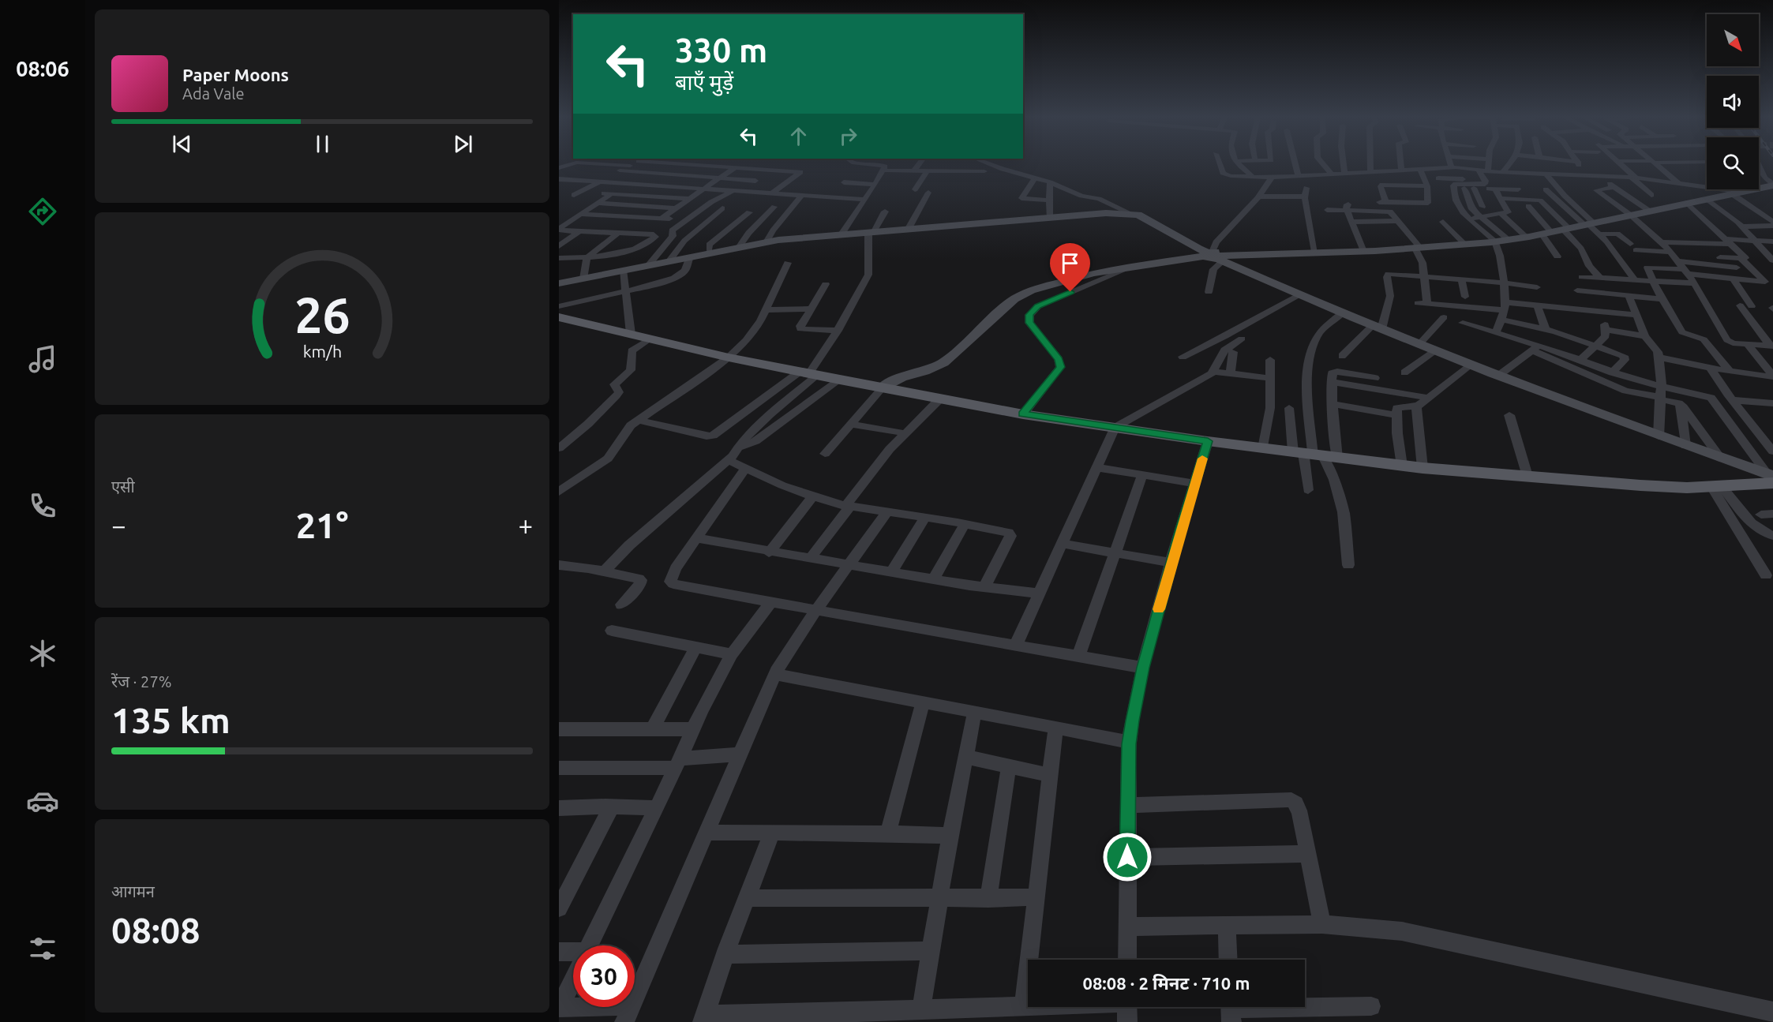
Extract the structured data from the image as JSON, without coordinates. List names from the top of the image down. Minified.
{"north":"bottom right","page":{"tabs":"08:06","turn":["330 m","बाएँ मुड़ें"],"song":["Paper Moons","Ada Vale"],"tile":["एसी",["रेंज · 27%","135 km"],["आगमन","08:08"]],"heat":["−","21°","+"],"limit":"30","trip":"08:08 · 2 मिनट · 710 m","gauge":["26","km/h"]}}
